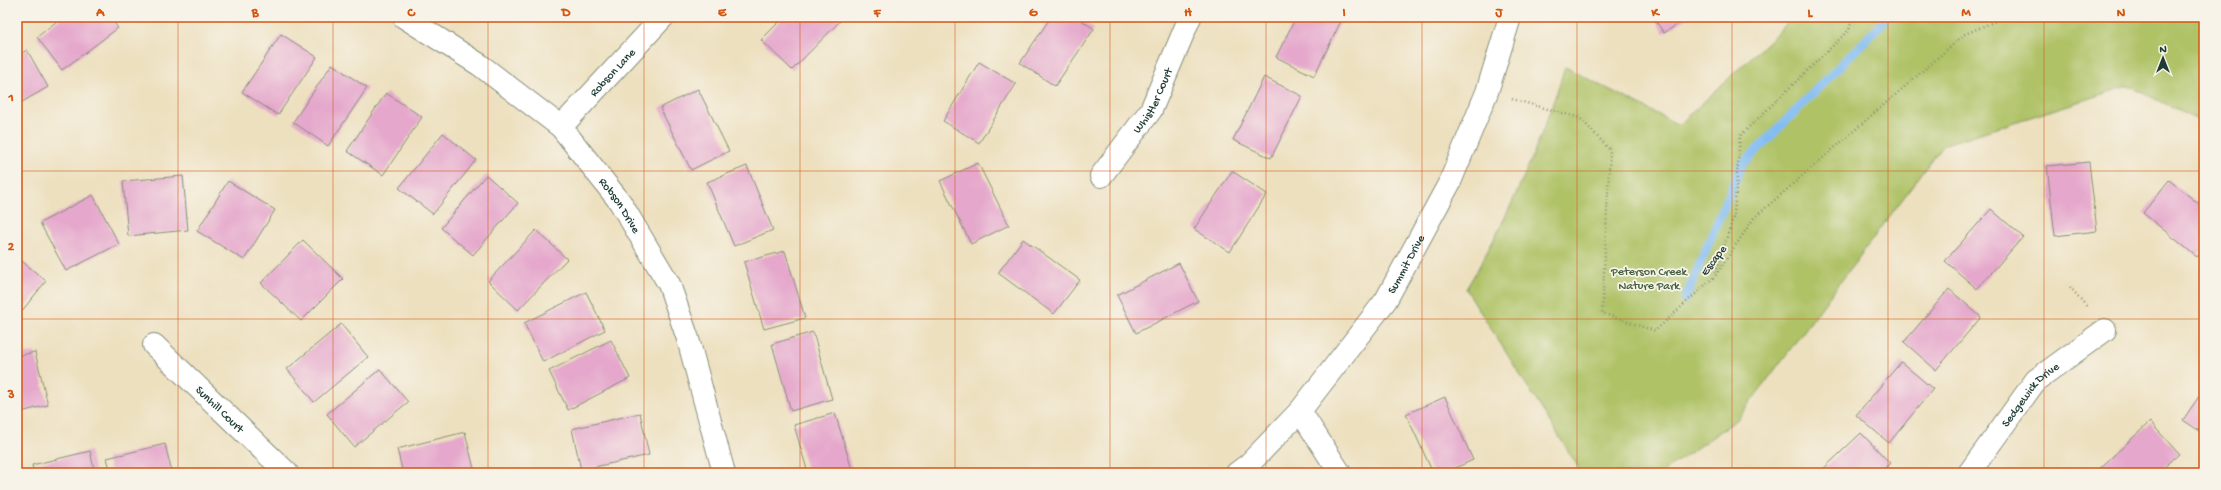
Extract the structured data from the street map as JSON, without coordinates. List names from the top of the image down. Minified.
{"streets":{"street":["Robson Lane","Whistler Court","Robson Drive","Summit Drive","Sedgewick Drive","Sunhill Court"],"path":["Escape"]},"crossings":[["Robson Lane","Robson Drive"],["Escape","Summit Drive"]],"parks":["Peterson Creek Nature Park"],"north":"top","grid":{"columns":["A","B","C","D","E","F","G","H","I","J","K","L","M","N"],"rows":["1","2","3"]}}
